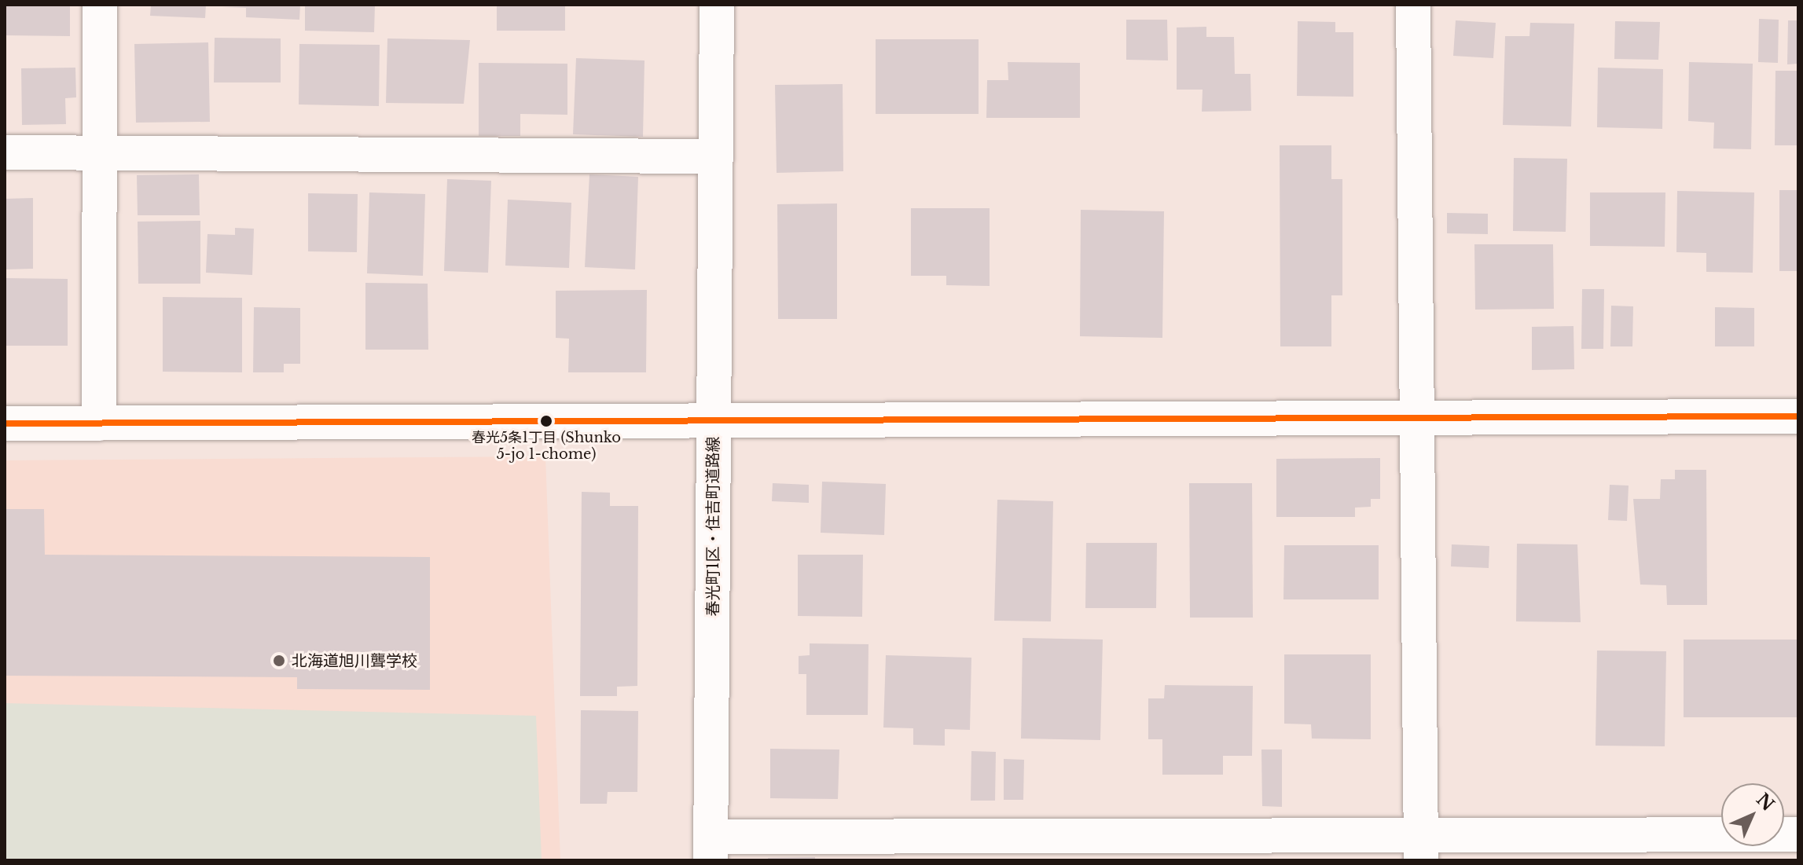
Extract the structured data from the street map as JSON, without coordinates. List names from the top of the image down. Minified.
{"streets":{"street":["春光町1区・住吉町道路線"]},"places":["春光5条1丁目 (Shunko 5-jo 1-chome)","北海道旭川聾学校"],"north":"top right"}
